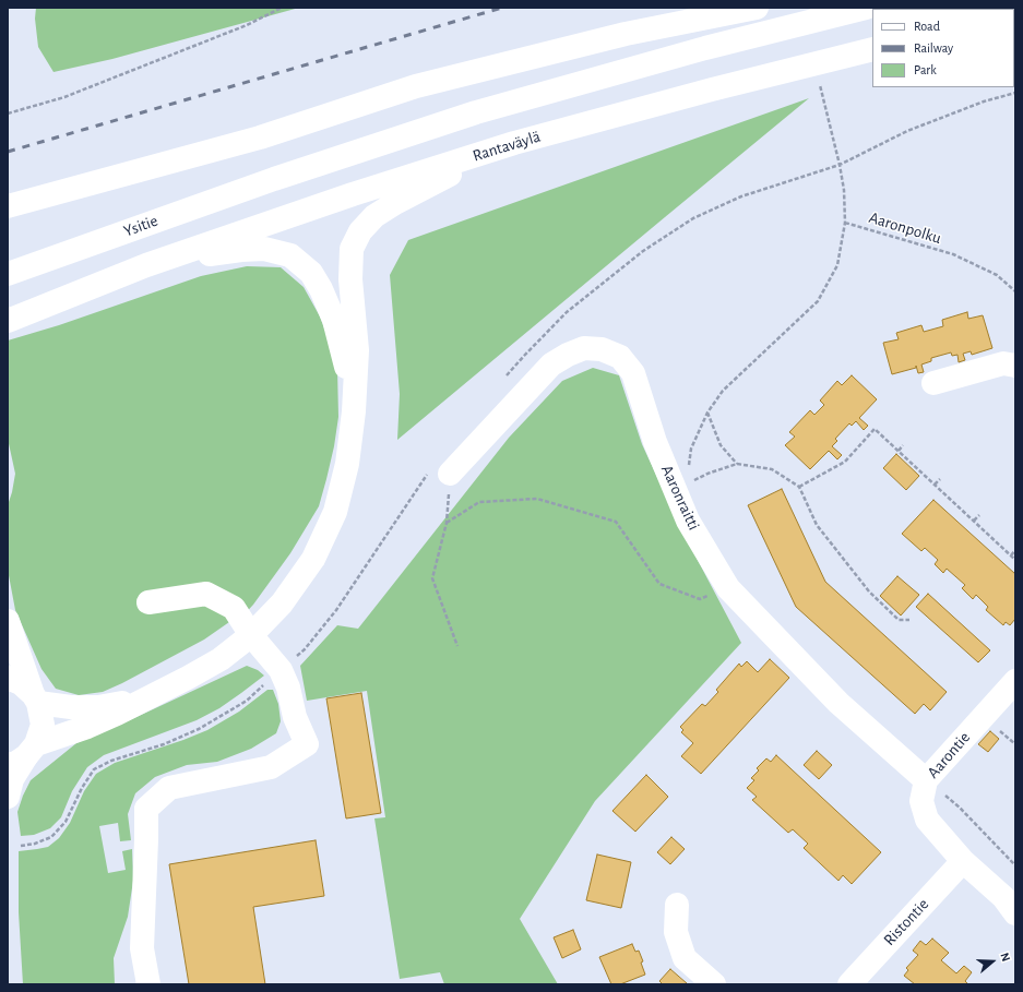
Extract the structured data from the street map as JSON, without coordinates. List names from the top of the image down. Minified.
{"streets":{"main road":["Rantaväylä","Ysitie","Aaronraitti","Aarontie","Ristontie"],"path":["Aaronpolku"]},"crossings":[["Aaronraitti","Aarontie"],["Aarontie","Ristontie"]],"legend":["Road","Railway","Park"],"north":"right"}
